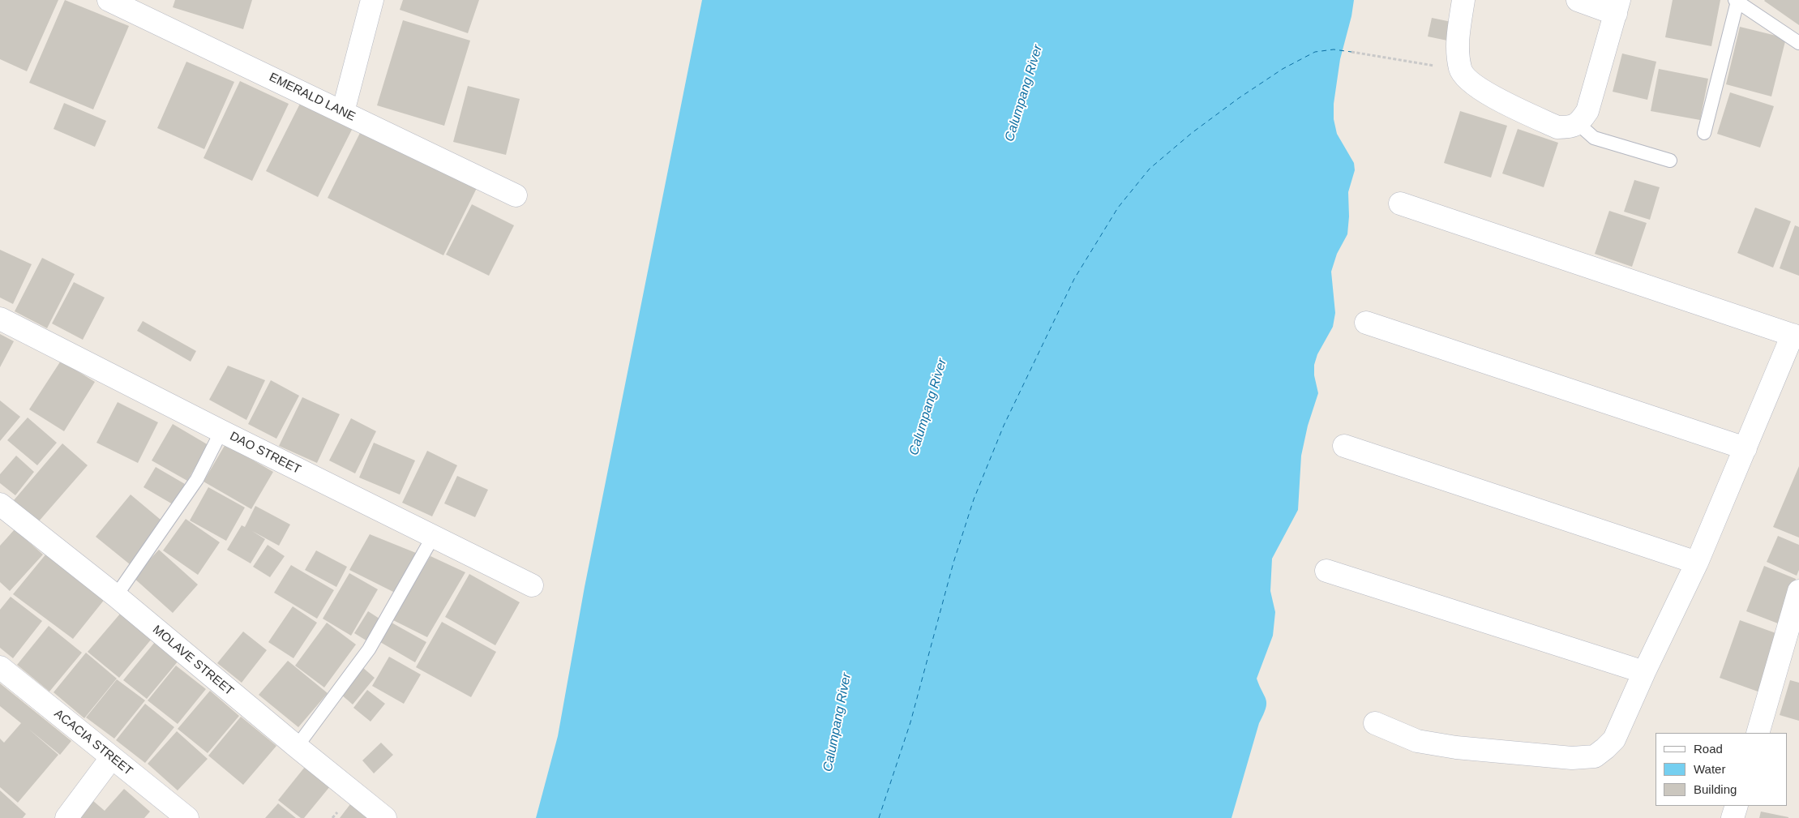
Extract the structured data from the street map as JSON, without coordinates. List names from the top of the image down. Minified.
{"streets":{"street":["EMERALD LANE","DAO STREET","MOLAVE STREET","ACACIA STREET"]},"water":["Calumpang River"],"legend":["Road","Water","Building"]}
